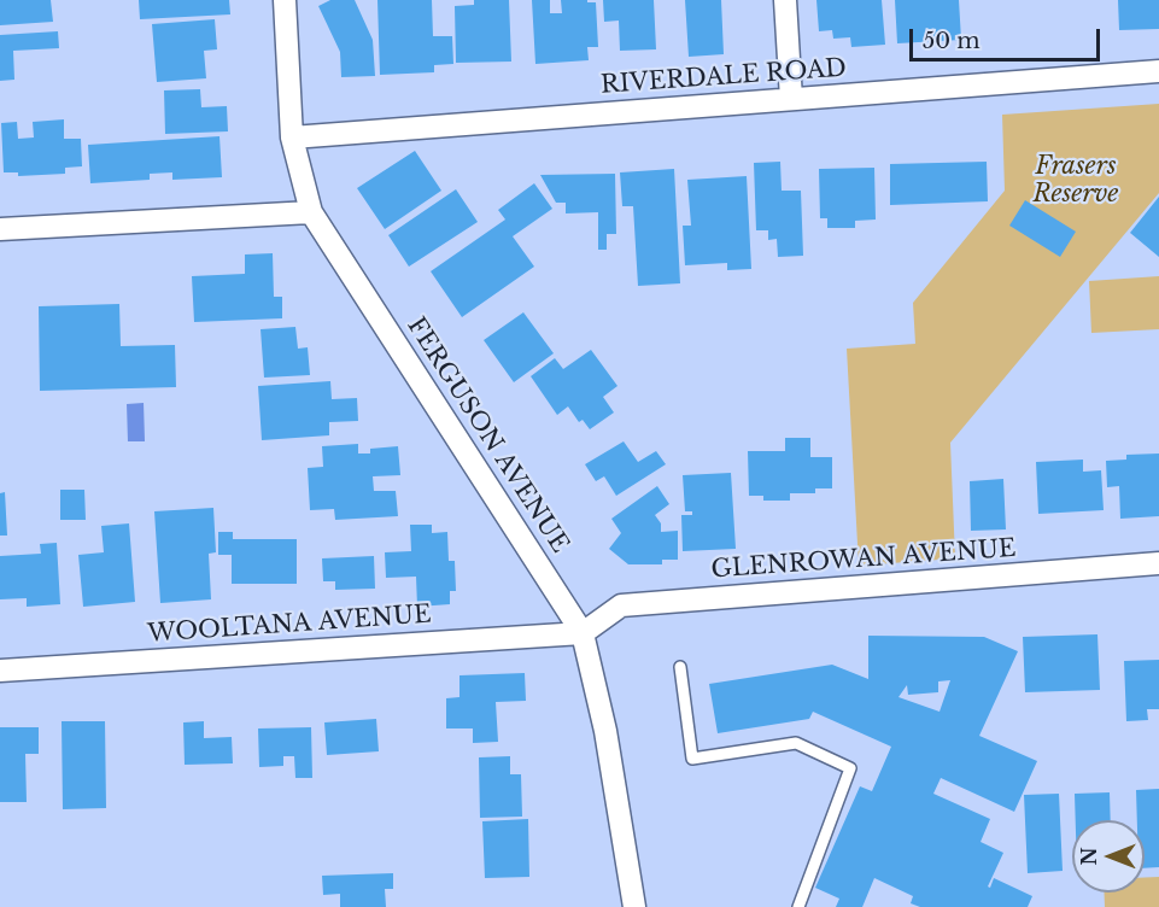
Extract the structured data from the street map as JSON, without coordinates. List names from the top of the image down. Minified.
{"streets":{"street":["RIVERDALE ROAD","FERGUSON AVENUE","GLENROWAN AVENUE","WOOLTANA AVENUE"]},"crossings":[["RIVERDALE ROAD","FERGUSON AVENUE"],["FERGUSON AVENUE","GLENROWAN AVENUE"],["FERGUSON AVENUE","WOOLTANA AVENUE"],["GLENROWAN AVENUE","WOOLTANA AVENUE"]],"parks":["Frasers Reserve"],"scale_bar":"50 m","north":"left"}
